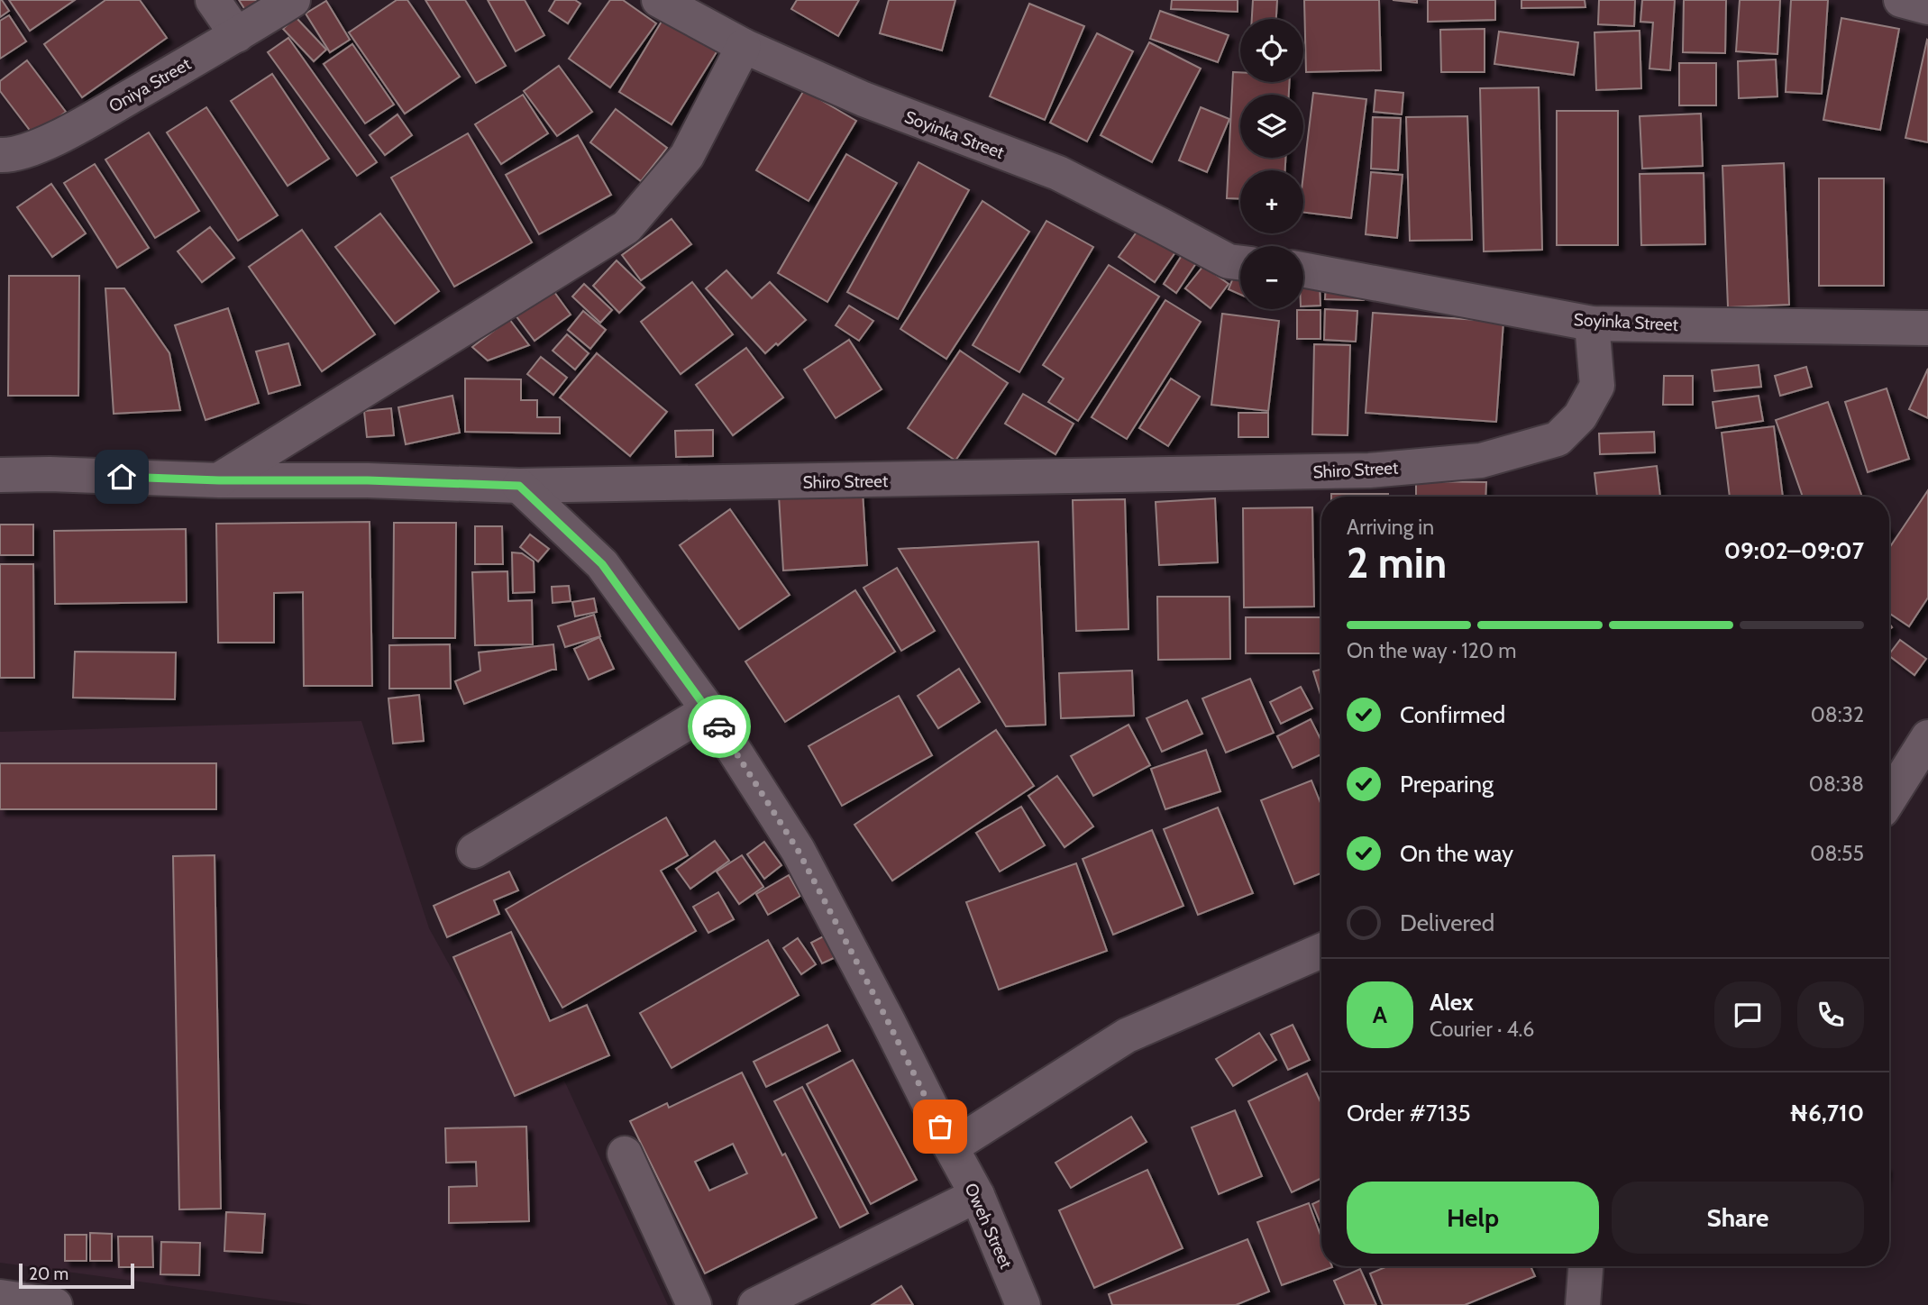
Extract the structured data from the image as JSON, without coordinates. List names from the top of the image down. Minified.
{"streets":{"street":["Oniya Street","Soyinka Street","Shiro Street","Oweh Street"]},"crossings":[["Soyinka Street","Shiro Street"],["Shiro Street","Oweh Street"]],"scale_bar":"20 m","page":{"map_buttons":["+","−"],"heading":["2 min","Arriving in","09:02–09:07"],"panel":["Alex","Courier · 4.6","Order #7135","₦6,710"],"bar":"On the way · 120 m","list":[["Confirmed","08:32"],["Preparing","08:38"],["On the way","08:55"],"Delivered"],"round":"A","buttons":["Help","Share"],"scale":"20 m"}}
